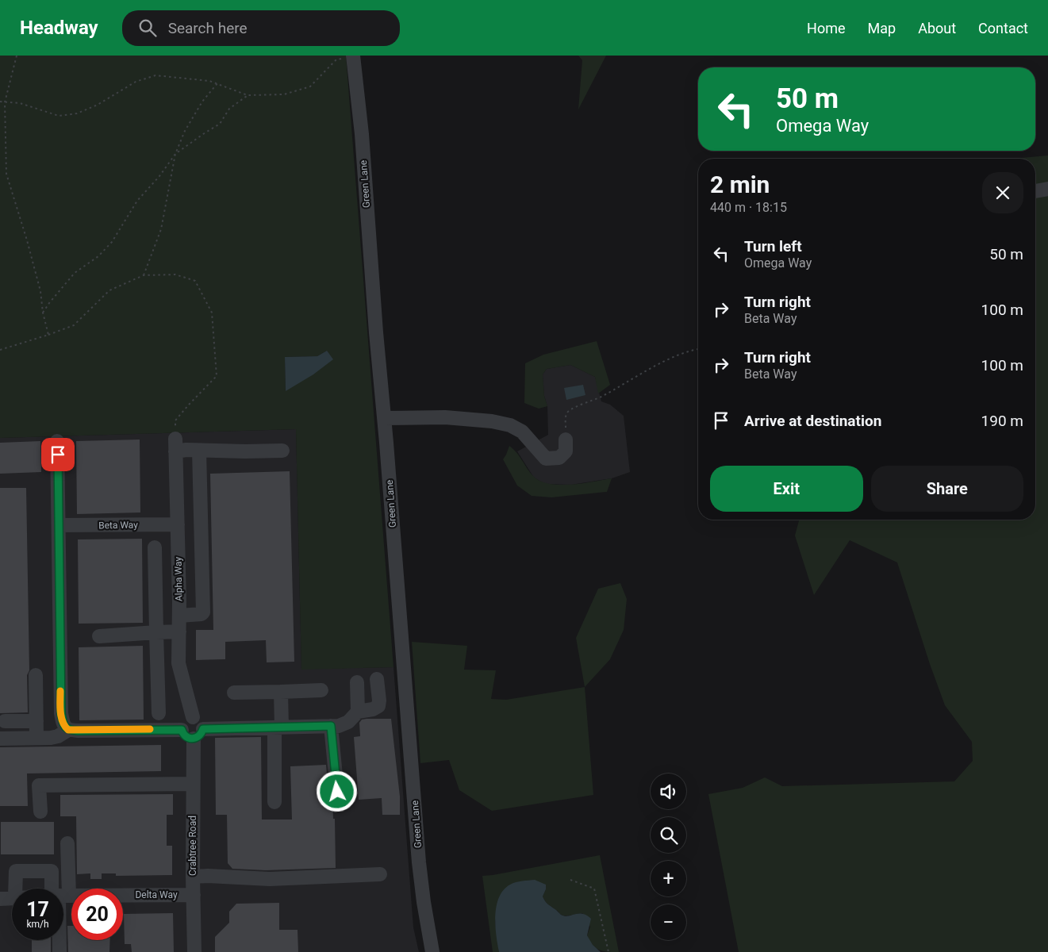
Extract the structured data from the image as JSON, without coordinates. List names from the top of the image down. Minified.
{"streets":{"street":["Green Lane","Beta Way","Alpha Way","Crabtree Road","Delta Way"]},"crossings":[["Beta Way","Alpha Way"],["Alpha Way","Crabtree Road"],["Crabtree Road","Delta Way"]],"page":{"header":"Headway","search":"Search here","nav":["Home","Map","About","Contact"],"turn":["50 m","Omega Way"],"heading":["2 min","440 m · 18:15"],"list":[{"name":"Turn left","note":"Omega Way","value":"50 m"},{"name":"Turn right","note":"Beta Way","value":"100 m"},{"name":"Turn right","note":"Beta Way","value":"100 m"},{"name":"Arrive at destination","value":"190 m"}],"buttons":["Exit","Share"],"map_buttons":["+","−"],"speed":"17 km/h","limit":"20"}}
